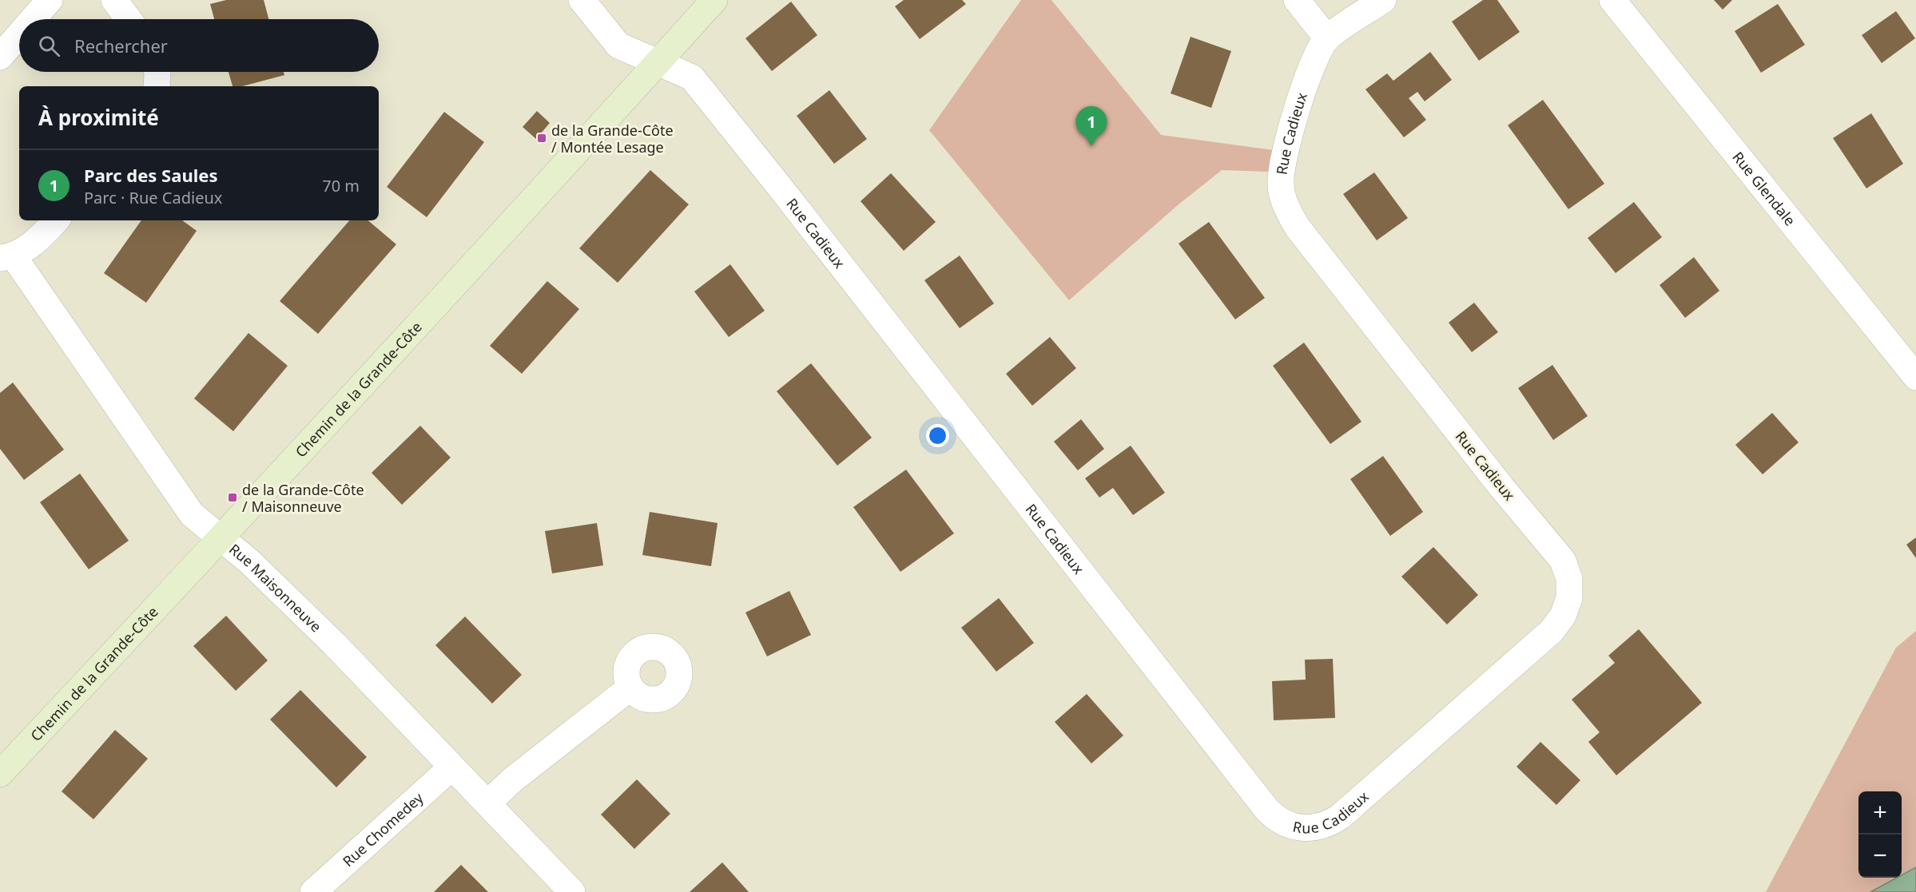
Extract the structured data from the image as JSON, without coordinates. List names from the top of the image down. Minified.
{"streets":{"main road":["Chemin de la Grande-Côte"],"street":["Rue Cadieux","Rue Glendale","Rue Maisonneuve","Rue Chomedey"]},"crossings":[["Rue Cadieux","Chemin de la Grande-Côte"],["Chemin de la Grande-Côte","Rue Maisonneuve"],["Rue Maisonneuve","Rue Chomedey"]],"places":{"transit":["de la Grande-Côte / Montée Lesage","de la Grande-Côte / Maisonneuve"]},"page":{"search":"Rechercher","heading":"À proximité","pins":"1","list":[{"mark":"1","name":"Parc des Saules","note":"Parc · Rue Cadieux","value":"70 m"}],"map_buttons":["+","−"]}}
